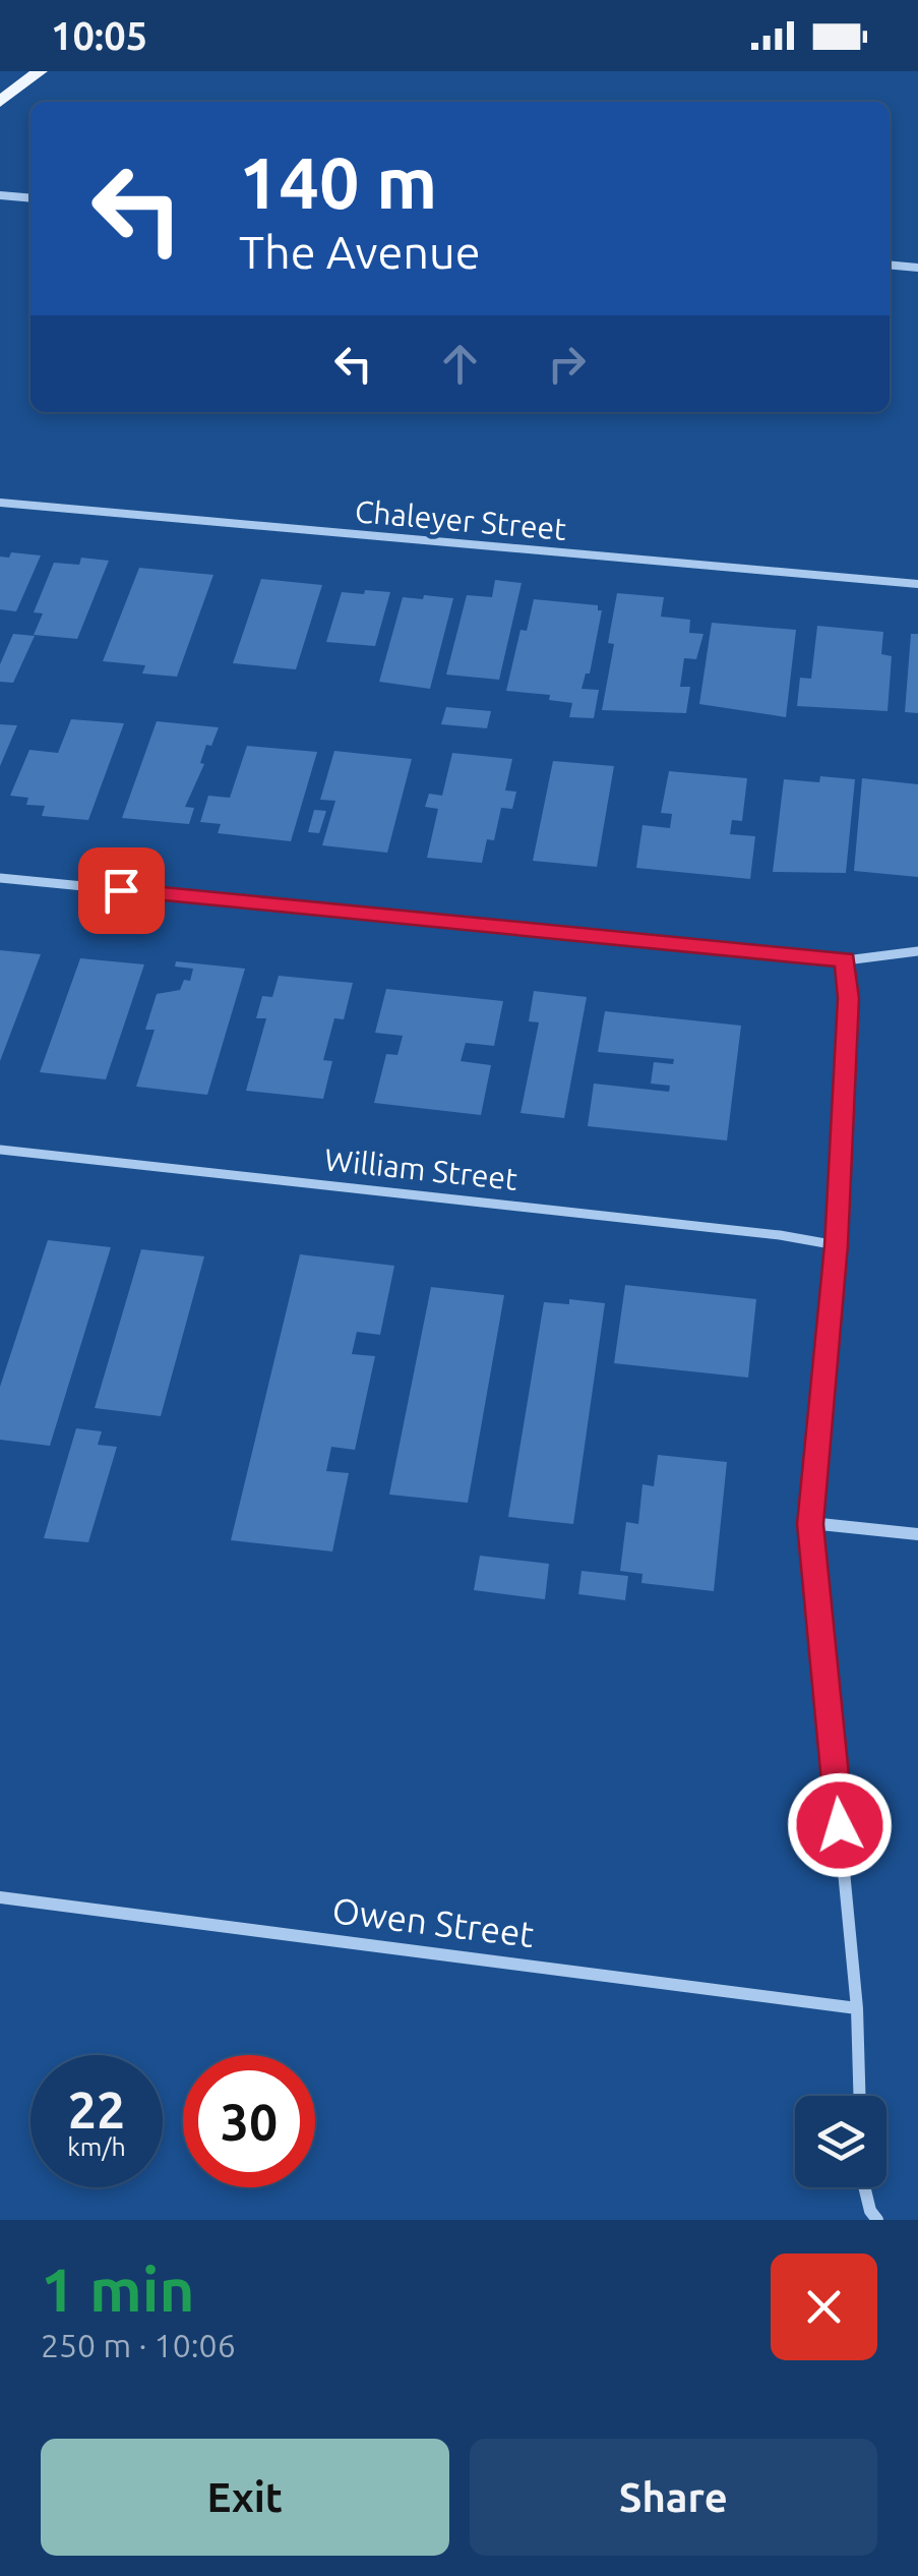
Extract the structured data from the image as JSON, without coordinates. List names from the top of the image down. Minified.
{"streets":{"street":["Chaleyer Street","William Street","Owen Street"]},"page":{"status":"10:05","turn":["140 m","The Avenue"],"speed":"22 km/h","limit":"30","heading":["1 min","250 m · 10:06"],"buttons":["Exit","Share"]}}
